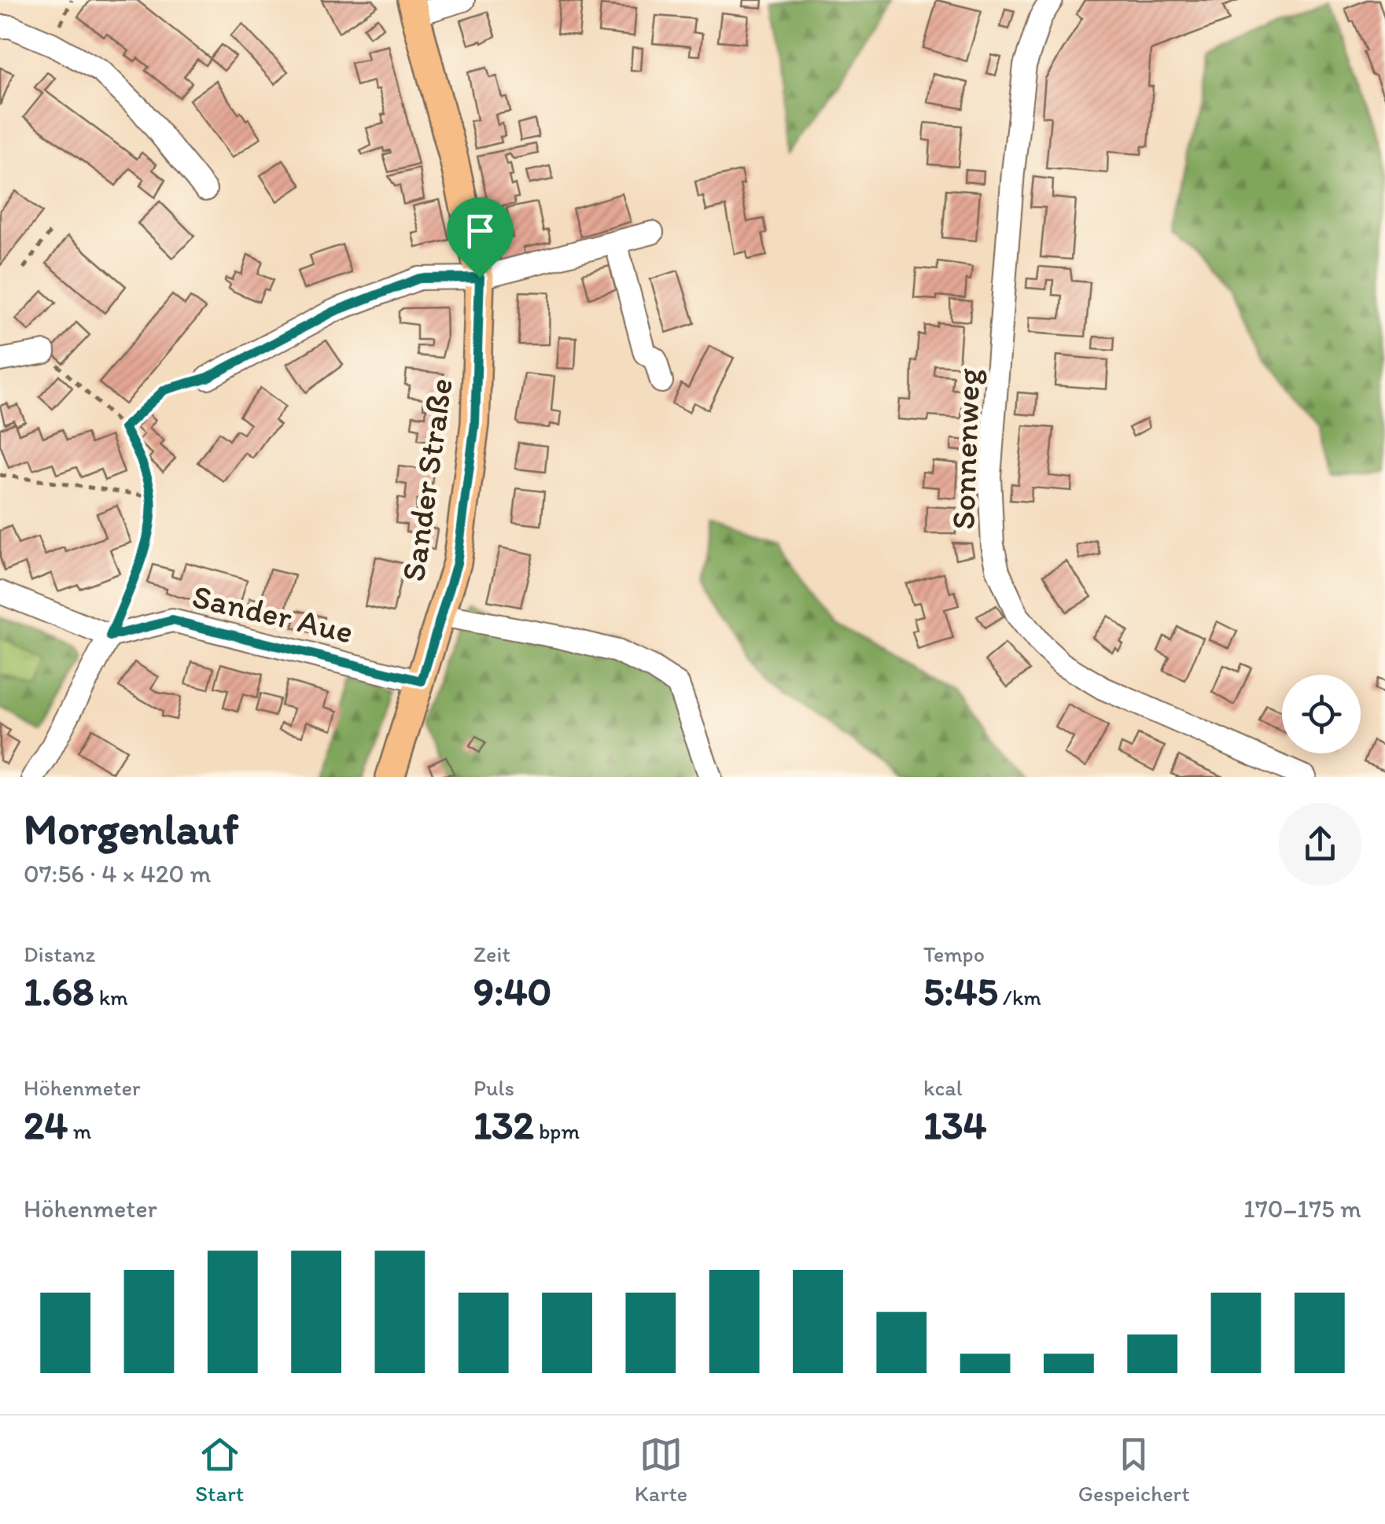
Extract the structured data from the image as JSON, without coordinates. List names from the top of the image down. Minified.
{"streets":{"main road":["Sander Straße"],"street":["Sonnenweg","Sander Aue"]},"crossings":[["Sander Straße","Sander Aue"]],"page":{"heading":["Morgenlauf","07:56 · 4 × 420 m"],"stats":[["Distanz","1.68 km"],["Zeit","9:40"],["Tempo","5:45 /km"],["Höhenmeter","24 m"],["Puls","132 bpm"],["kcal","134"]],"chart":["Höhenmeter","170–175 m"],"tabs":["Start","Karte","Gespeichert"]}}
